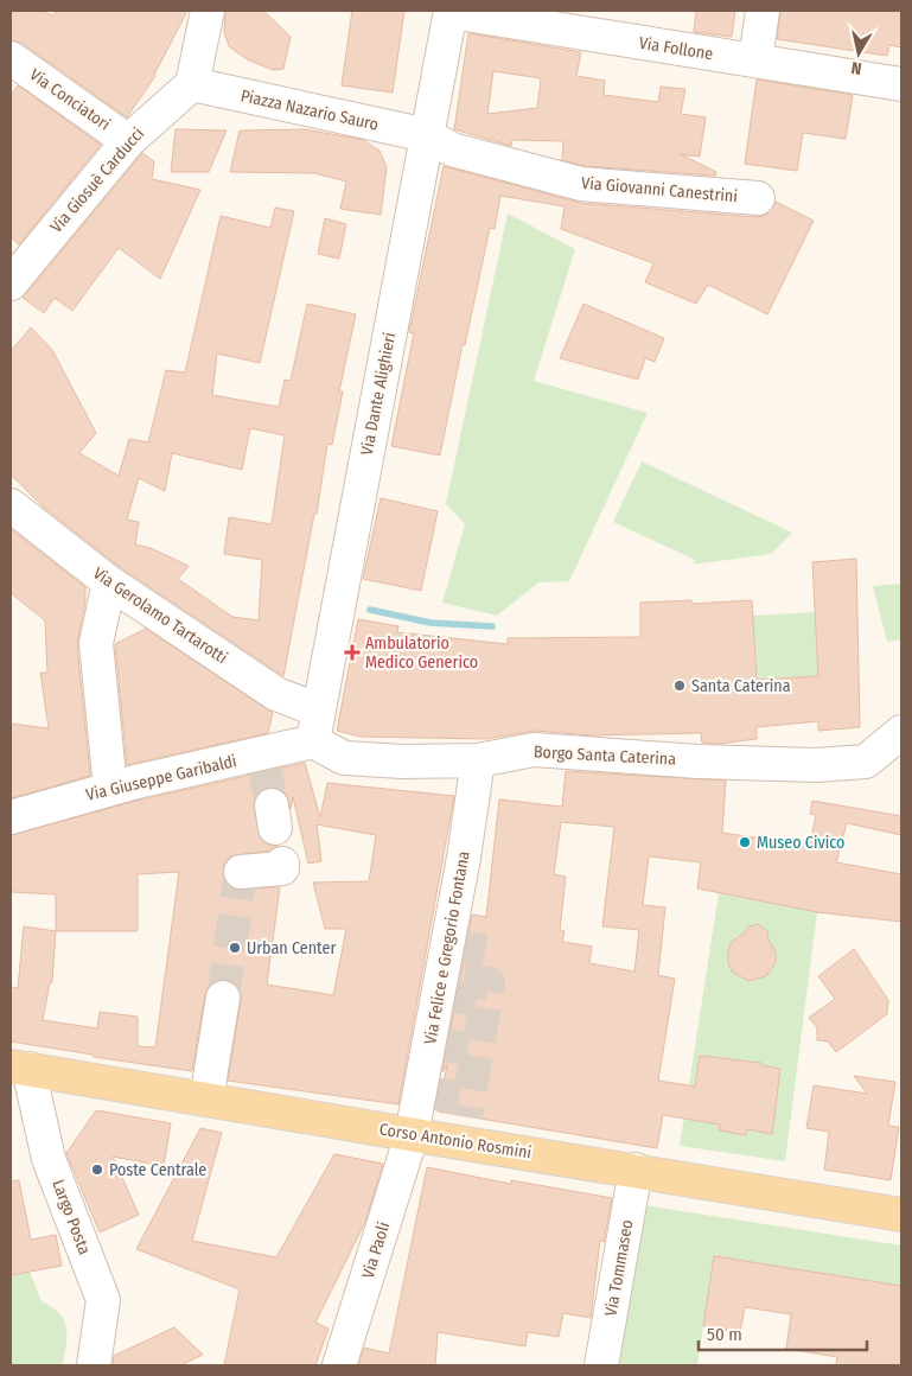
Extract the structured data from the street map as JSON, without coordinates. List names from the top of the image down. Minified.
{"streets":{"main road":["Corso Antonio Rosmini"],"street":["Via Follone","Via Conciatori","Piazza Nazario Sauro","Via Giosuè Carducci","Via Giovanni Canestrini","Via Dante Alighieri","Via Gerolamo Tartarotti","Borgo Santa Caterina","Via Giuseppe Garibaldi","Via Felice e Gregorio Fontana","Largo Posta","Via Paoli","Via Tommaseo"]},"crossings":[["Via Follone","Via Dante Alighieri"],["Via Conciatori","Via Giosuè Carducci"],["Piazza Nazario Sauro","Via Giosuè Carducci"],["Piazza Nazario Sauro","Via Giovanni Canestrini"],["Piazza Nazario Sauro","Via Dante Alighieri"],["Via Giovanni Canestrini","Via Dante Alighieri"],["Via Dante Alighieri","Via Gerolamo Tartarotti"],["Via Dante Alighieri","Borgo Santa Caterina"],["Via Dante Alighieri","Via Giuseppe Garibaldi"],["Via Gerolamo Tartarotti","Borgo Santa Caterina"],["Via Gerolamo Tartarotti","Via Giuseppe Garibaldi"],["Borgo Santa Caterina","Via Giuseppe Garibaldi"],["Borgo Santa Caterina","Via Felice e Gregorio Fontana"],["Via Felice e Gregorio Fontana","Corso Antonio Rosmini"],["Via Felice e Gregorio Fontana","Via Paoli"],["Corso Antonio Rosmini","Largo Posta"],["Corso Antonio Rosmini","Via Paoli"],["Corso Antonio Rosmini","Via Tommaseo"]],"places":{"health":["Ambulatorio Medico Generico"],"other":["Santa Caterina","Museo Civico","Urban Center","Poste Centrale"]},"scale_bar":"50 m","north":"bottom"}
